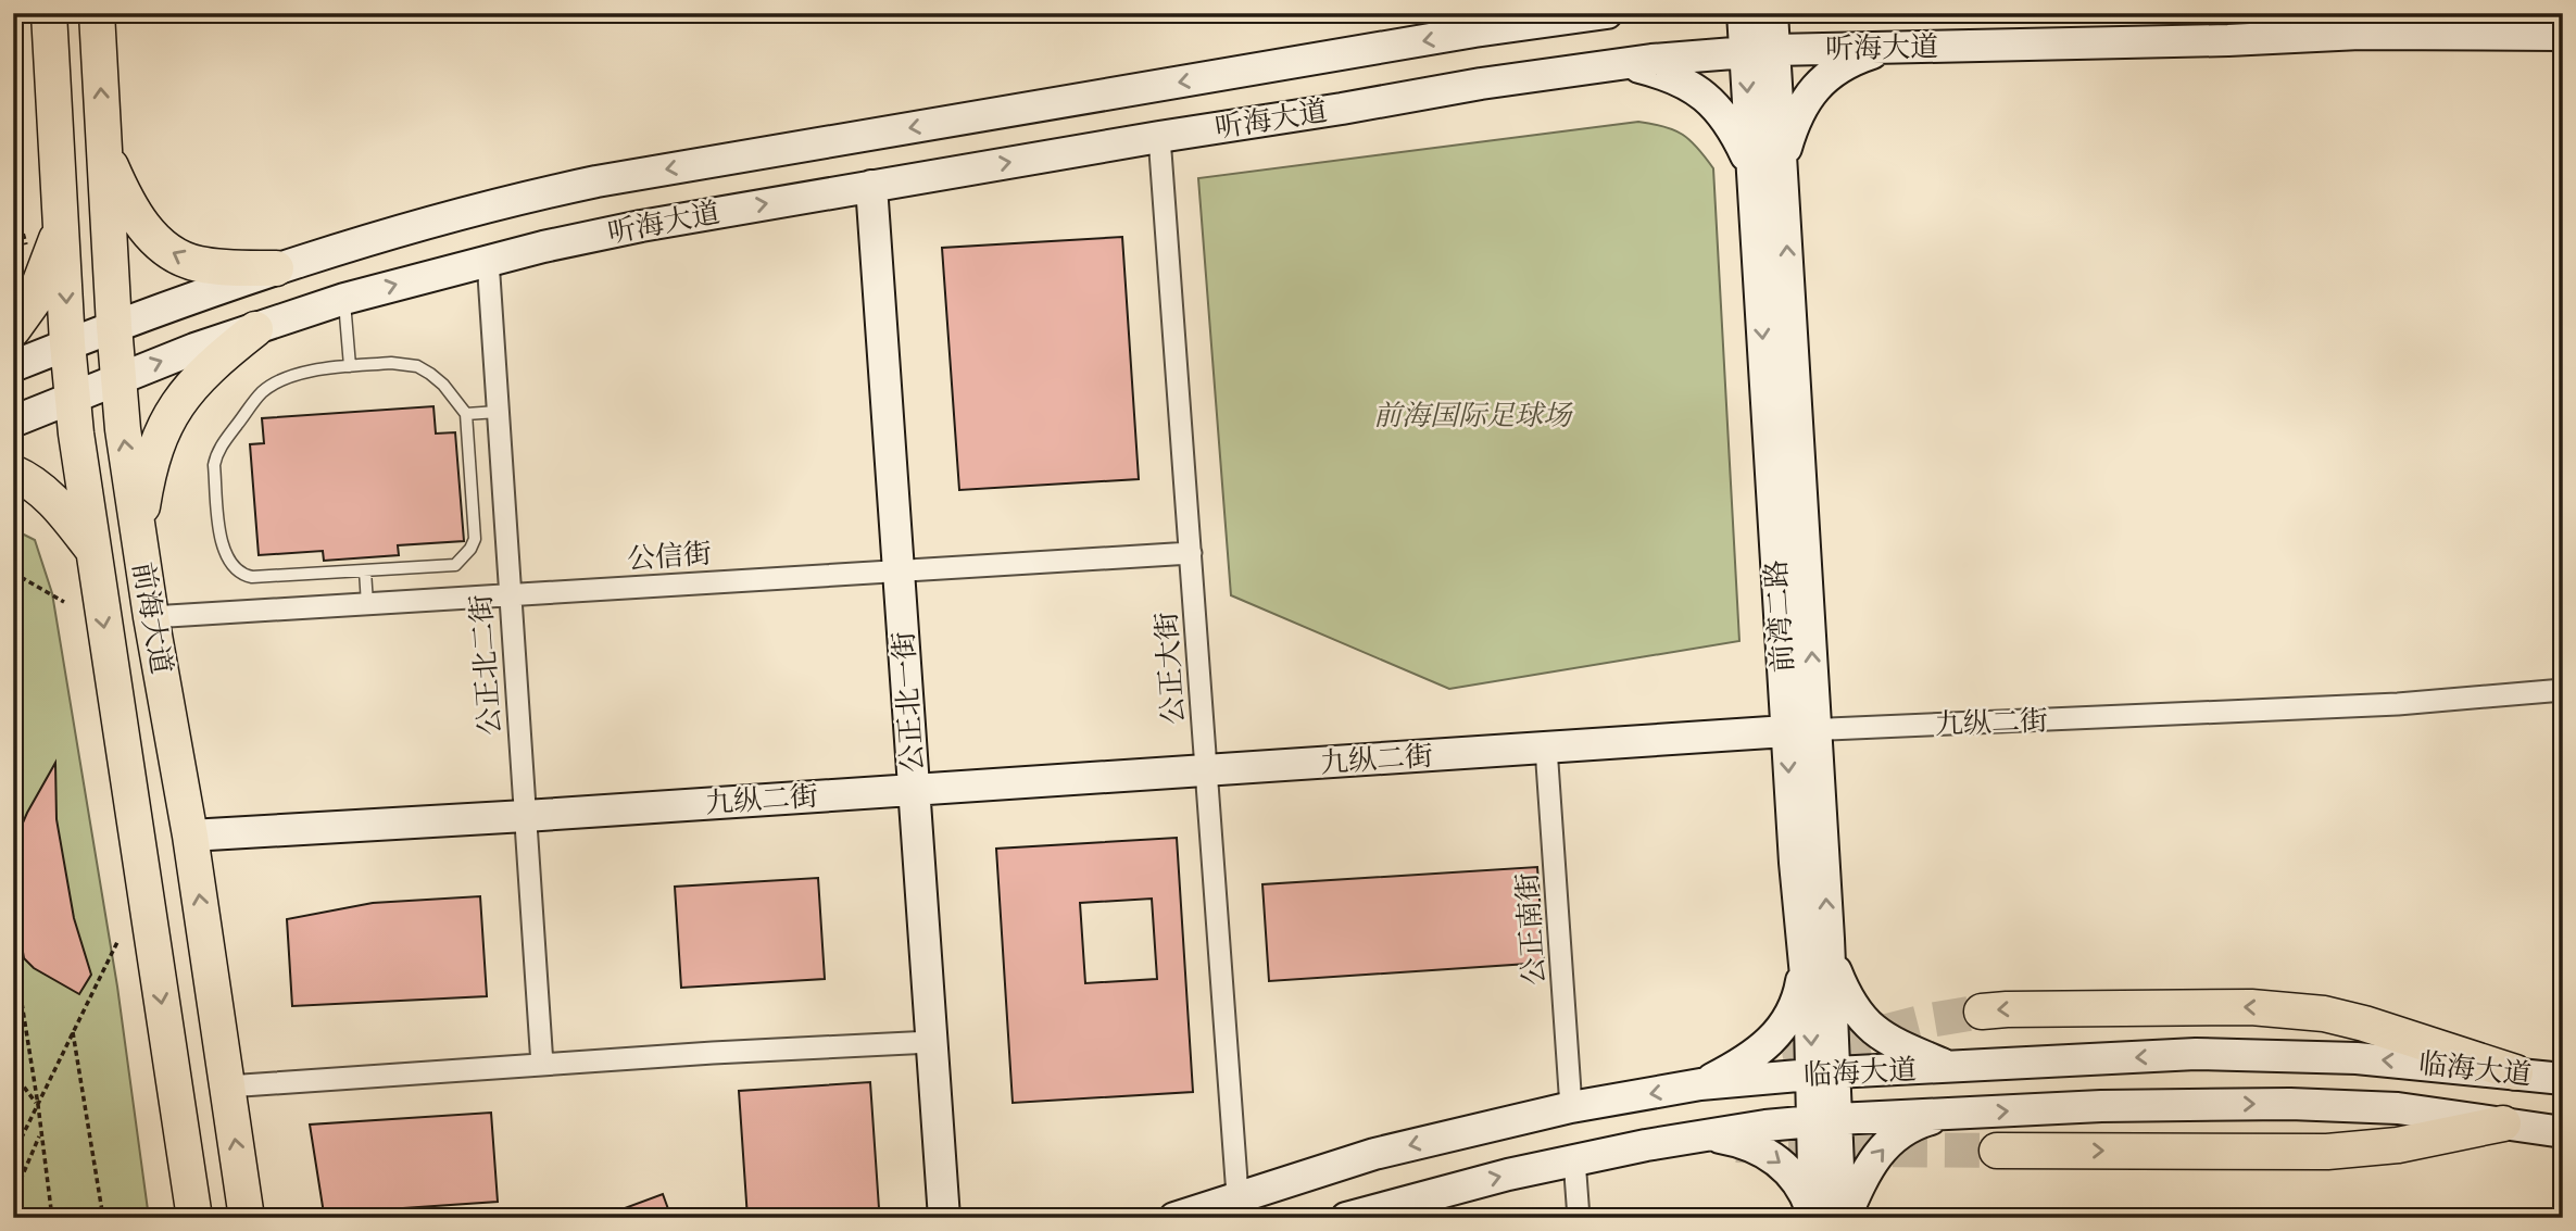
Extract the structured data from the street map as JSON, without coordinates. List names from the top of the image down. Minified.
{"streets":{"main road":["听海大道","前湾二路","前海大道","公正北一街","九纵二街","临海大道"],"street":["公信街","公正北二街","公正大街","公正南街"]},"crossings":[["听海大道","前湾二路"],["听海大道","前海大道"],["听海大道","公正北二街"],["听海大道","公正大街"],["听海大道","公正北一街"],["公信街","前海大道"],["公信街","公正北二街"],["公信街","公正大街"],["公信街","公正北一街"],["前湾二路","九纵二街"],["前湾二路","临海大道"],["前海大道","九纵二街"],["公正北二街","九纵二街"],["公正大街","九纵二街"],["公正大街","临海大道"],["公正北一街","九纵二街"],["九纵二街","公正南街"],["公正南街","临海大道"]],"parks":["前海国际足球场"]}
